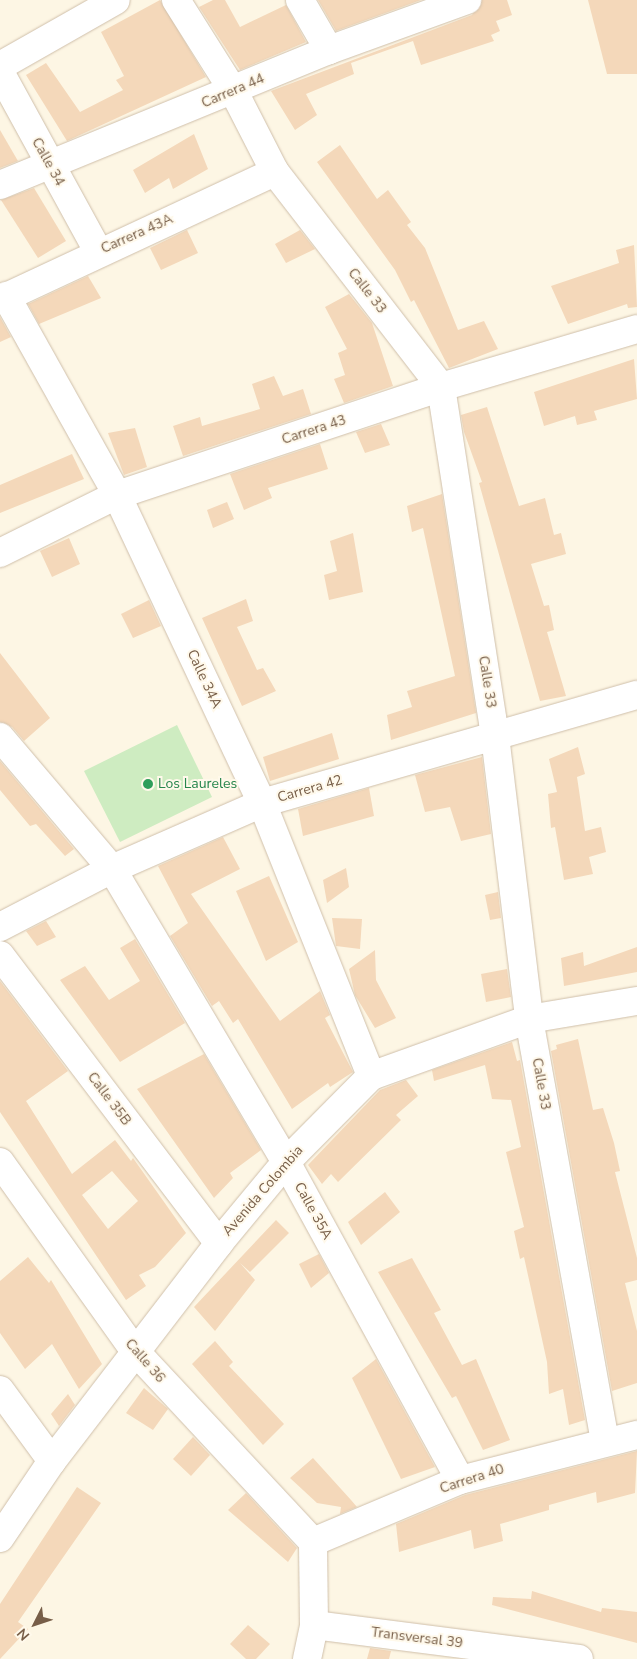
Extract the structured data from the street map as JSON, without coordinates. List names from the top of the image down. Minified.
{"streets":{"street":["Carrera 44","Calle 34","Carrera 43A","Calle 33","Carrera 43","Calle 34A","Carrera 42","Calle 35B","Avenida Colombia","Calle 35A","Calle 36","Carrera 40","Transversal 39"]},"crossings":[["Carrera 44","Calle 34"],["Carrera 44","Calle 33"],["Calle 34","Carrera 43A"],["Carrera 43A","Calle 33"],["Carrera 43A","Calle 34A"],["Calle 33","Carrera 43"],["Calle 33","Carrera 42"],["Calle 33","Avenida Colombia"],["Calle 33","Carrera 40"],["Carrera 43","Calle 34A"],["Calle 34A","Carrera 42"],["Calle 34A","Avenida Colombia"],["Carrera 42","Calle 35A"],["Calle 35B","Avenida Colombia"],["Avenida Colombia","Calle 35A"],["Avenida Colombia","Calle 36"],["Calle 35A","Carrera 40"],["Calle 36","Carrera 40"]],"places":["Los Laureles"],"north":"bottom left"}
